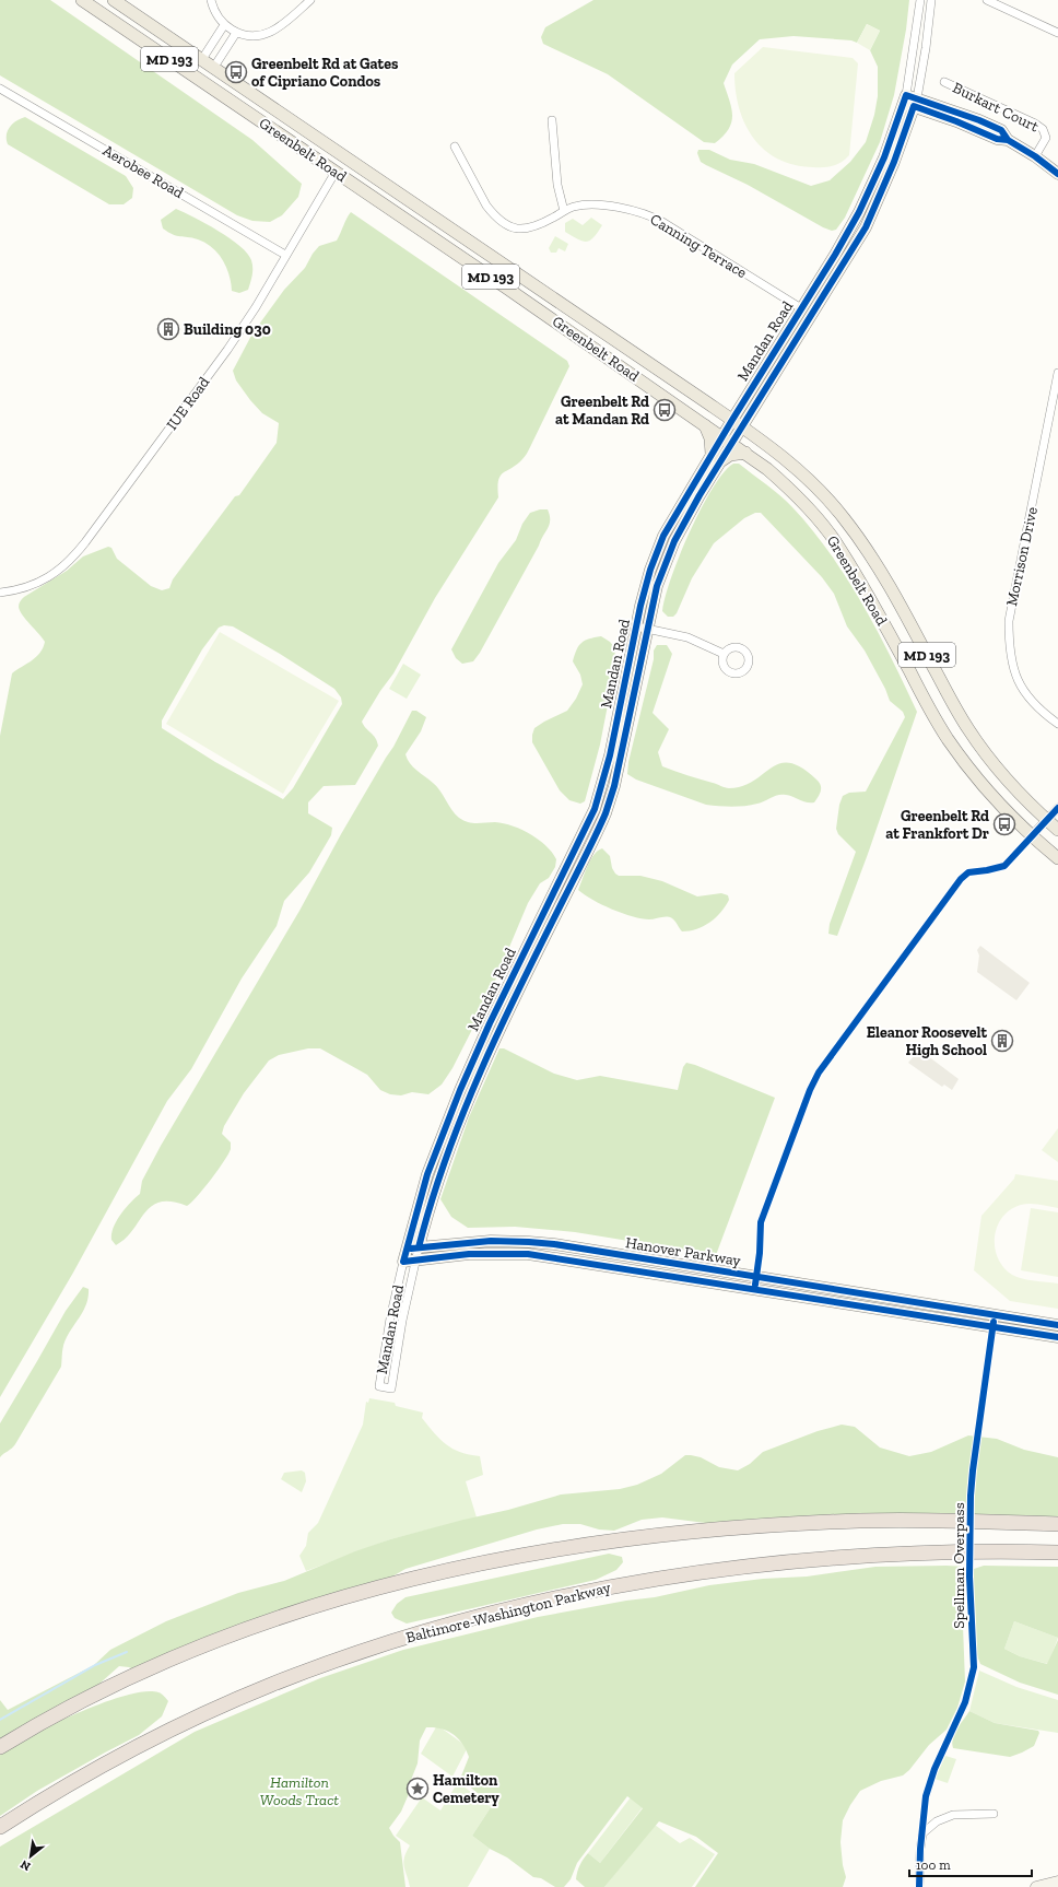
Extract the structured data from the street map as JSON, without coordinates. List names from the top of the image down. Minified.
{"streets":{"highway":["Baltimore-Washington Parkway"],"main road":["MD 193","Greenbelt Road"],"street":["Burkart Court","Aerobee Road","Canning Terrace","Mandan Road","IUE Road","Morrison Drive","Hanover Parkway"],"cycle path":["Spellman Overpass"]},"crossings":[["Greenbelt Road","Mandan Road"],["Greenbelt Road","IUE Road"],["Aerobee Road","IUE Road"],["Canning Terrace","Mandan Road"],["Mandan Road","Hanover Parkway"]],"parks":["Hamilton Woods Tract"],"places":{"bus stop":["Greenbelt Rd at Gates of Cipriano Condos","Greenbelt Rd at Mandan Rd","Greenbelt Rd at Frankfort Dr"],"building":["Building 030","Eleanor Roosevelt High School"],"place":["Hamilton Cemetery"]},"scale_bar":"100 m","north":"bottom left"}
